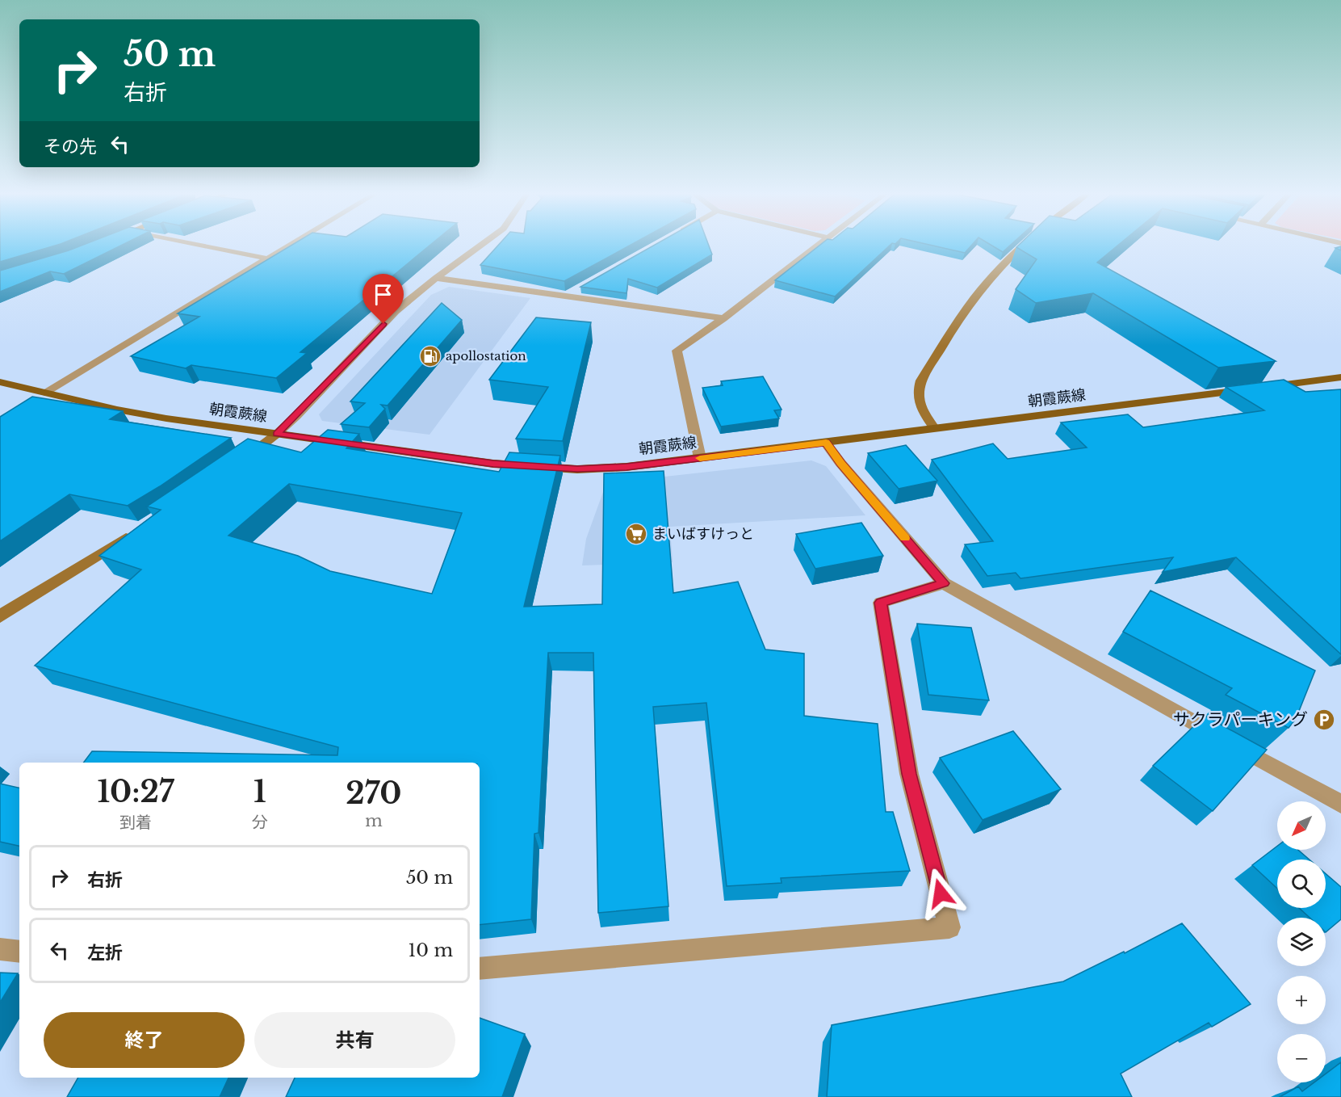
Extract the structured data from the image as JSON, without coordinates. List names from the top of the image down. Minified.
{"streets":{"main road":["朝霞蕨線"]},"places":{"fuel station":["apollostation"],"supermarket":["まいばすけっと"],"parking":["サクラパーキング"]},"north":"bottom left","page":{"turn":["50 m","右折"],"then":"その先","eta":["10:27","到着","1","分","270","m"],"map_buttons":["+","−"],"list":[{"name":"右折","value":"50 m"},{"name":"左折","value":"10 m"}],"buttons":["終了","共有"]}}
